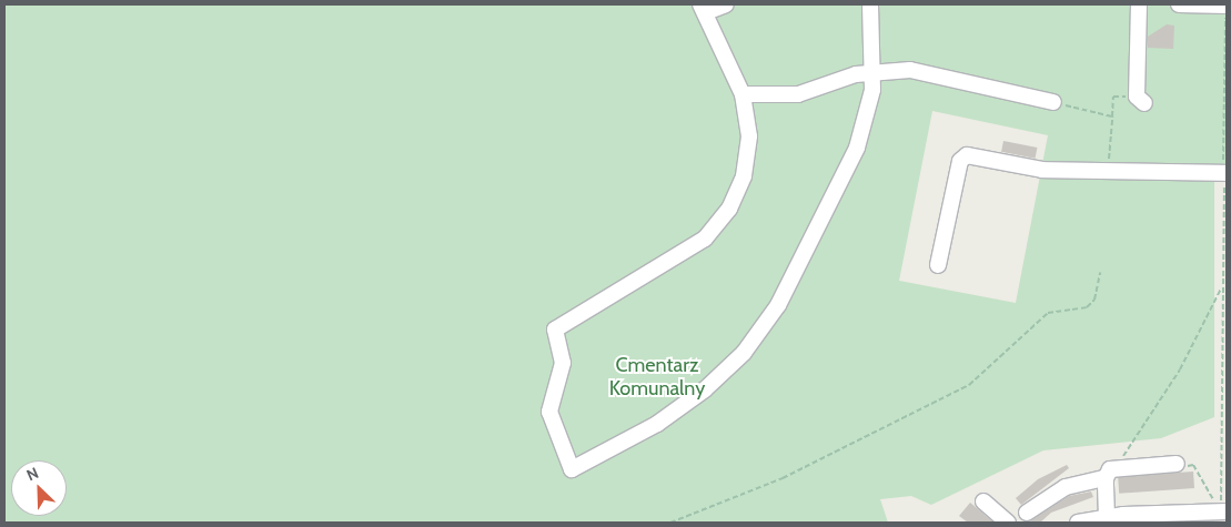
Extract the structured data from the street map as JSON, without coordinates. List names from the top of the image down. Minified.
{"parks":["Cmentarz Komunalny"],"north":"top left"}
